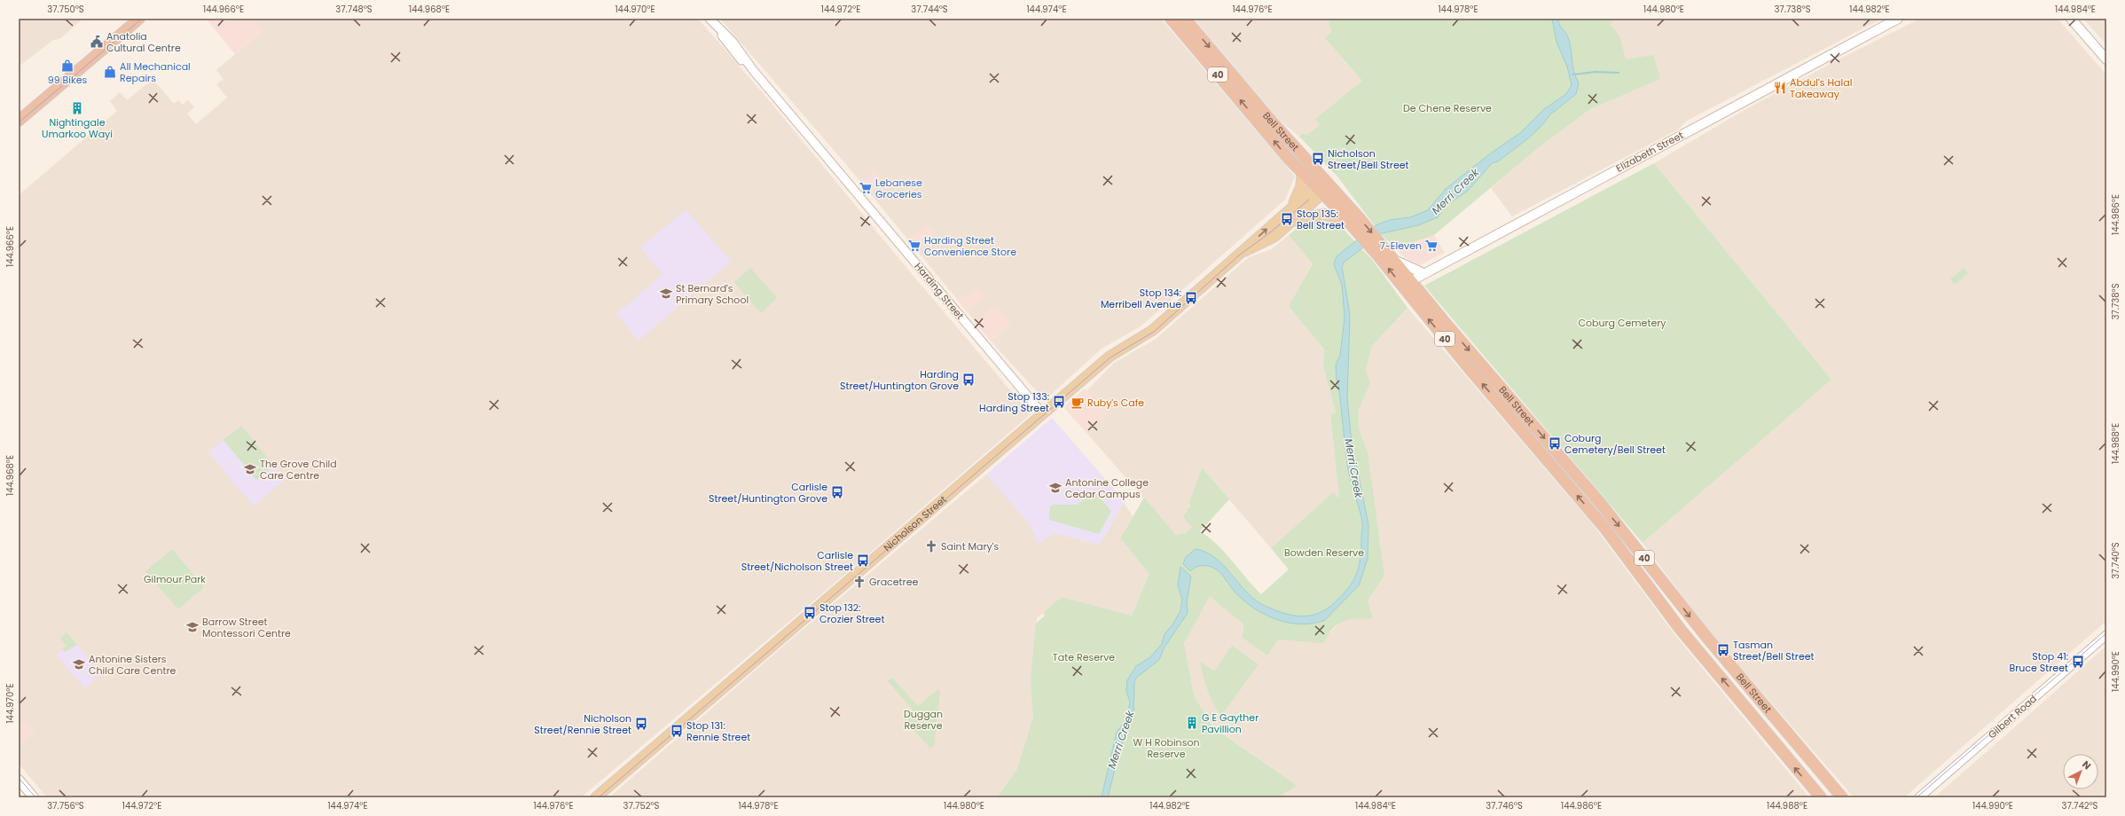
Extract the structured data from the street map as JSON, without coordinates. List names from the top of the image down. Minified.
{"streets":{"highway":["40","Bell Street"],"main road":["Elizabeth Street","Nicholson Street"],"street":["Harding Street","Gilbert Road"]},"crossings":[["Bell Street","Elizabeth Street"],["Bell Street","Nicholson Street"],["Harding Street","Nicholson Street"]],"water":["Merri Creek"],"parks":["De Chene Reserve","Coburg Cemetery","Bowden Reserve","Gilmour Park","Tate Reserve","Duggan Reserve","W H Robinson Reserve"],"places":{"public building":["Anatolia Cultural Centre"],"shop":["99 Bikes","All Mechanical Repairs"],"restaurant":["Abdul's Halal Takeaway"],"building":["Nightingale Umarkoo Wayi","G E Gayther Pavillion"],"bus stop":["Nicholson Street/Bell Street","Stop 135: Bell Street","Stop 134: Merribell Avenue","Harding Street/Huntington Grove","Stop 133: Harding Street","Coburg Cemetery/Bell Street","Carlisle Street/Huntington Grove","Carlisle Street/Nicholson Street","Stop 132: Crozier Street","Tasman Street/Bell Street","Stop 41: Bruce Street","Nicholson Street/Rennie Street","Stop 131: Rennie Street"],"supermarket":["Lebanese Groceries","Harding Street Convenience Store","7-Eleven"],"school or university":["St Bernard's Primary School","The Grove Child Care Centre","Antonine College Cedar Campus","Barrow Street Montessori Centre","Antonine Sisters Child Care Centre"],"cafe":["Ruby's Cafe"],"church":["Saint Mary's","Gracetree"]},"north":"top right","coordinates":["37.750°S","144.966°E","37.748°S","144.968°E","144.970°E","144.972°E","37.744°S","144.974°E","144.976°E","144.978°E","144.980°E","37.738°S","144.982°E","144.984°E","144.986°E","144.988°E","37.740°S","144.990°E","37.756°S","37.752°S","37.746°S","37.742°S"]}
